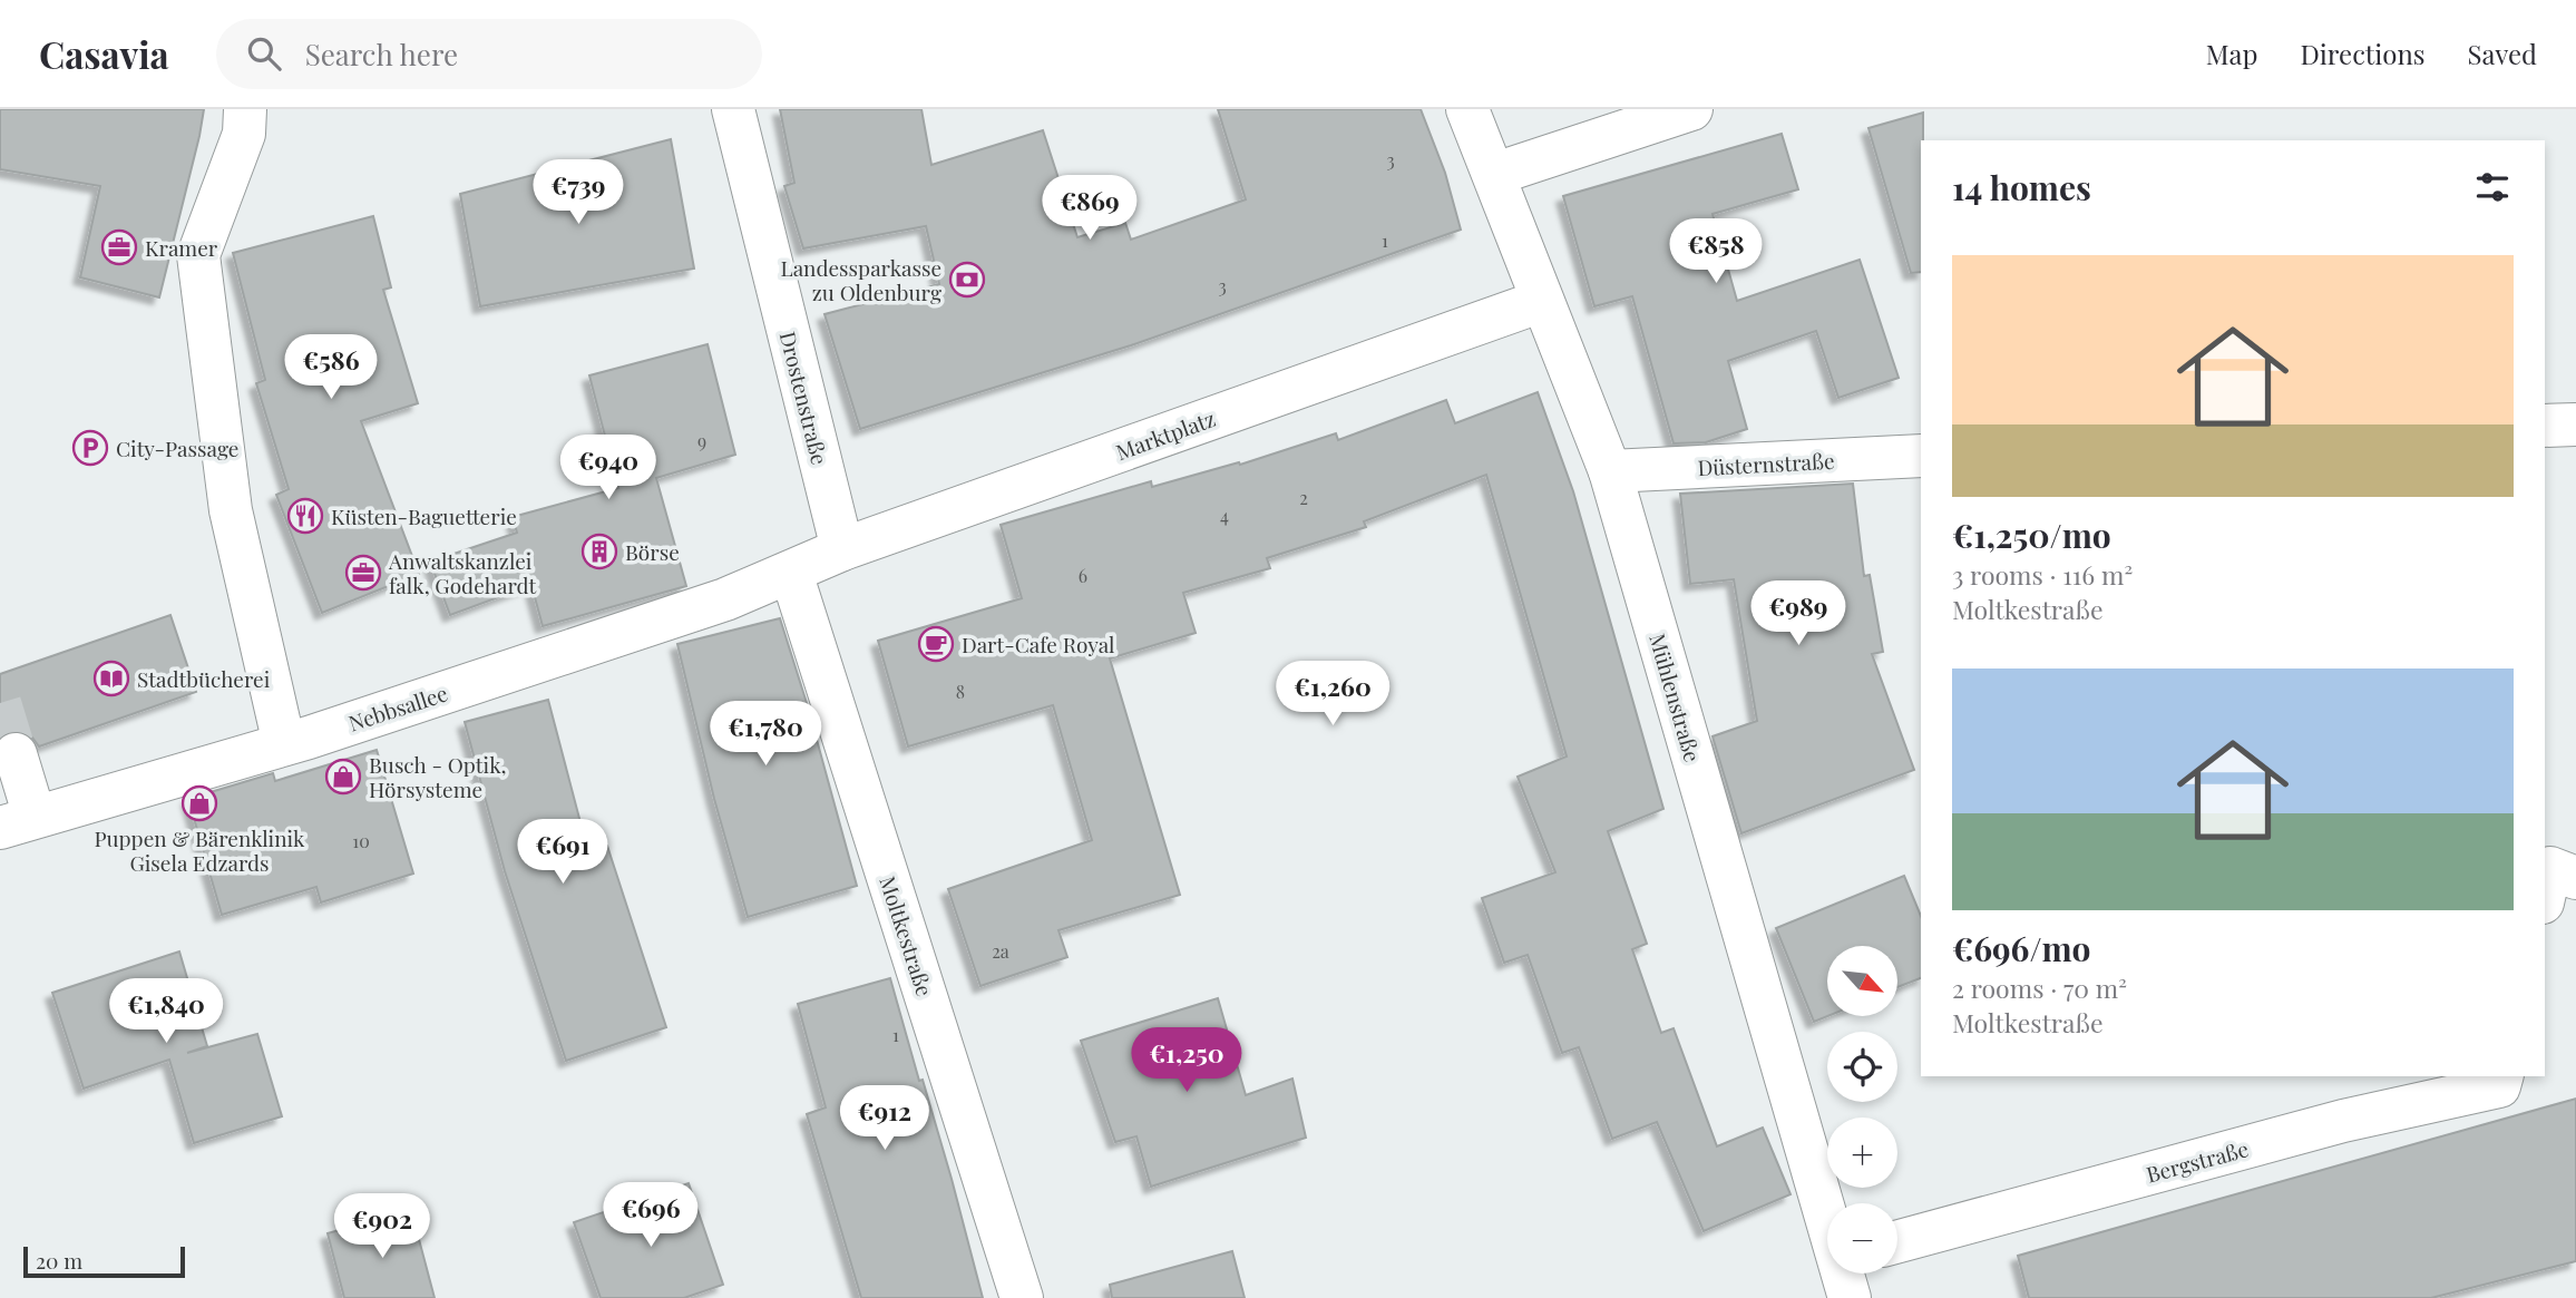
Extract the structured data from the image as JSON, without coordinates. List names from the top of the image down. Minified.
{"streets":{"street":["Drostenstraße","Marktplatz","Düsternstraße","Mühlenstraße","Nebbsallee","Moltkestraße","Bergstraße"]},"crossings":[["Drostenstraße","Marktplatz"],["Marktplatz","Mühlenstraße"],["Marktplatz","Nebbsallee"],["Marktplatz","Moltkestraße"],["Düsternstraße","Mühlenstraße"],["Nebbsallee","Moltkestraße"]],"places":{"office":["Kramer","Anwaltskanzlei falk, Godehardt"],"bank":["Landessparkasse zu Oldenburg"],"parking":["City-Passage"],"restaurant":["Küsten-Baguetterie"],"building":["Börse"],"cafe":["Dart-Cafe Royal"],"library":["Stadtbücherei"],"shop":["Busch - Optik, Hörsysteme","Puppen & Bärenklinik Gisela Edzards"]},"house_numbers":["3","1","3","9","2","4","6","8","10","2a","1"],"scale_bar":"20 m","north":"bottom right","page":{"header":"Casavia","search":"Search here","nav":["Map","Directions","Saved"],"heading":"14 homes","price":["€739","€869","€858","€586","€940","€989","€1,260","€1,780","€691","€1,840","€1,250","€912","€696","€902"],"list":[{"name":"€1,250/mo","note":"3 rooms · 116 m² · Moltkestraße"},{"name":"€696/mo","note":"2 rooms · 70 m² · Moltkestraße"}],"map_buttons":["+","−"],"scale":"20 m"}}
